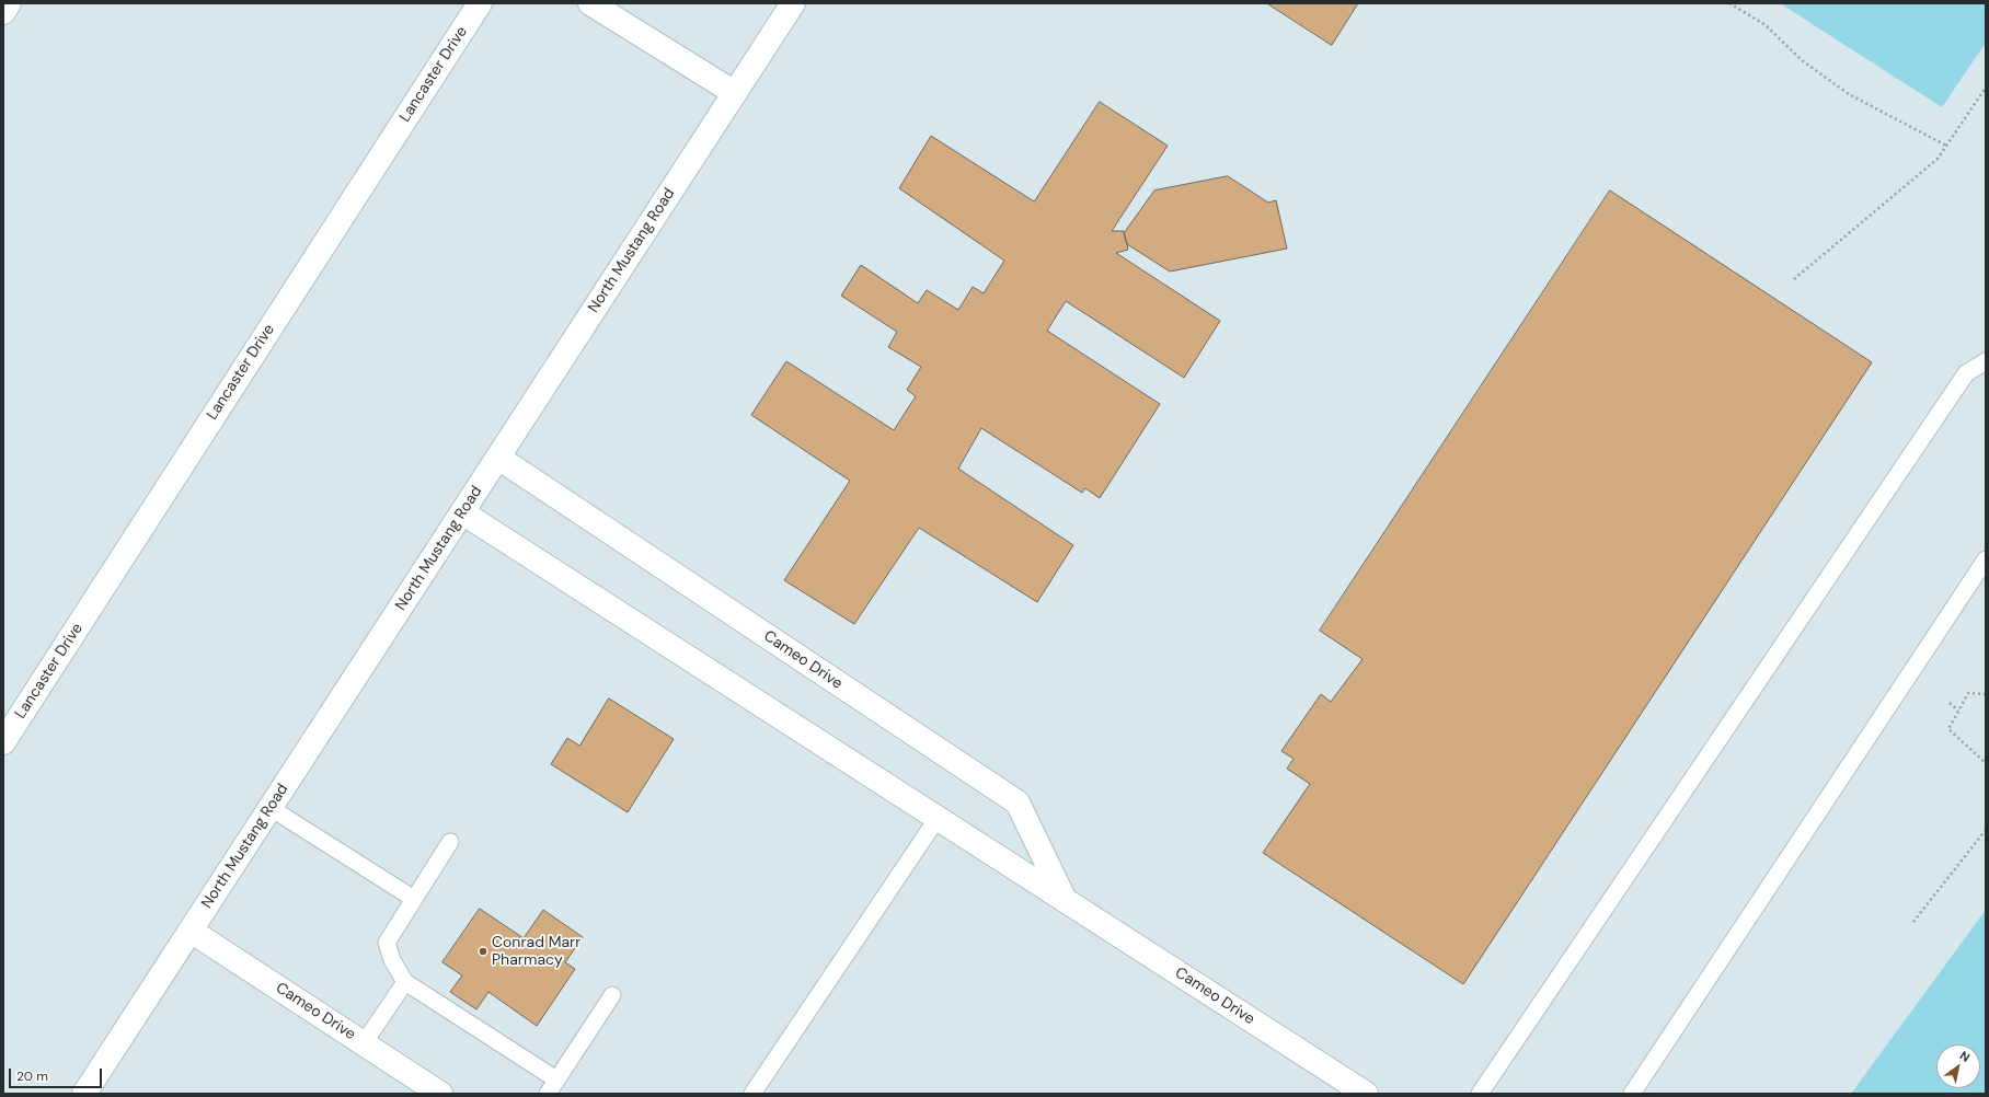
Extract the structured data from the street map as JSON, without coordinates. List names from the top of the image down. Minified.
{"streets":{"street":["Lancaster Drive","North Mustang Road","Cameo Drive"]},"crossings":[["North Mustang Road","Cameo Drive"]],"places":["Conrad Marr Pharmacy"],"scale_bar":"20 m","north":"top right"}
